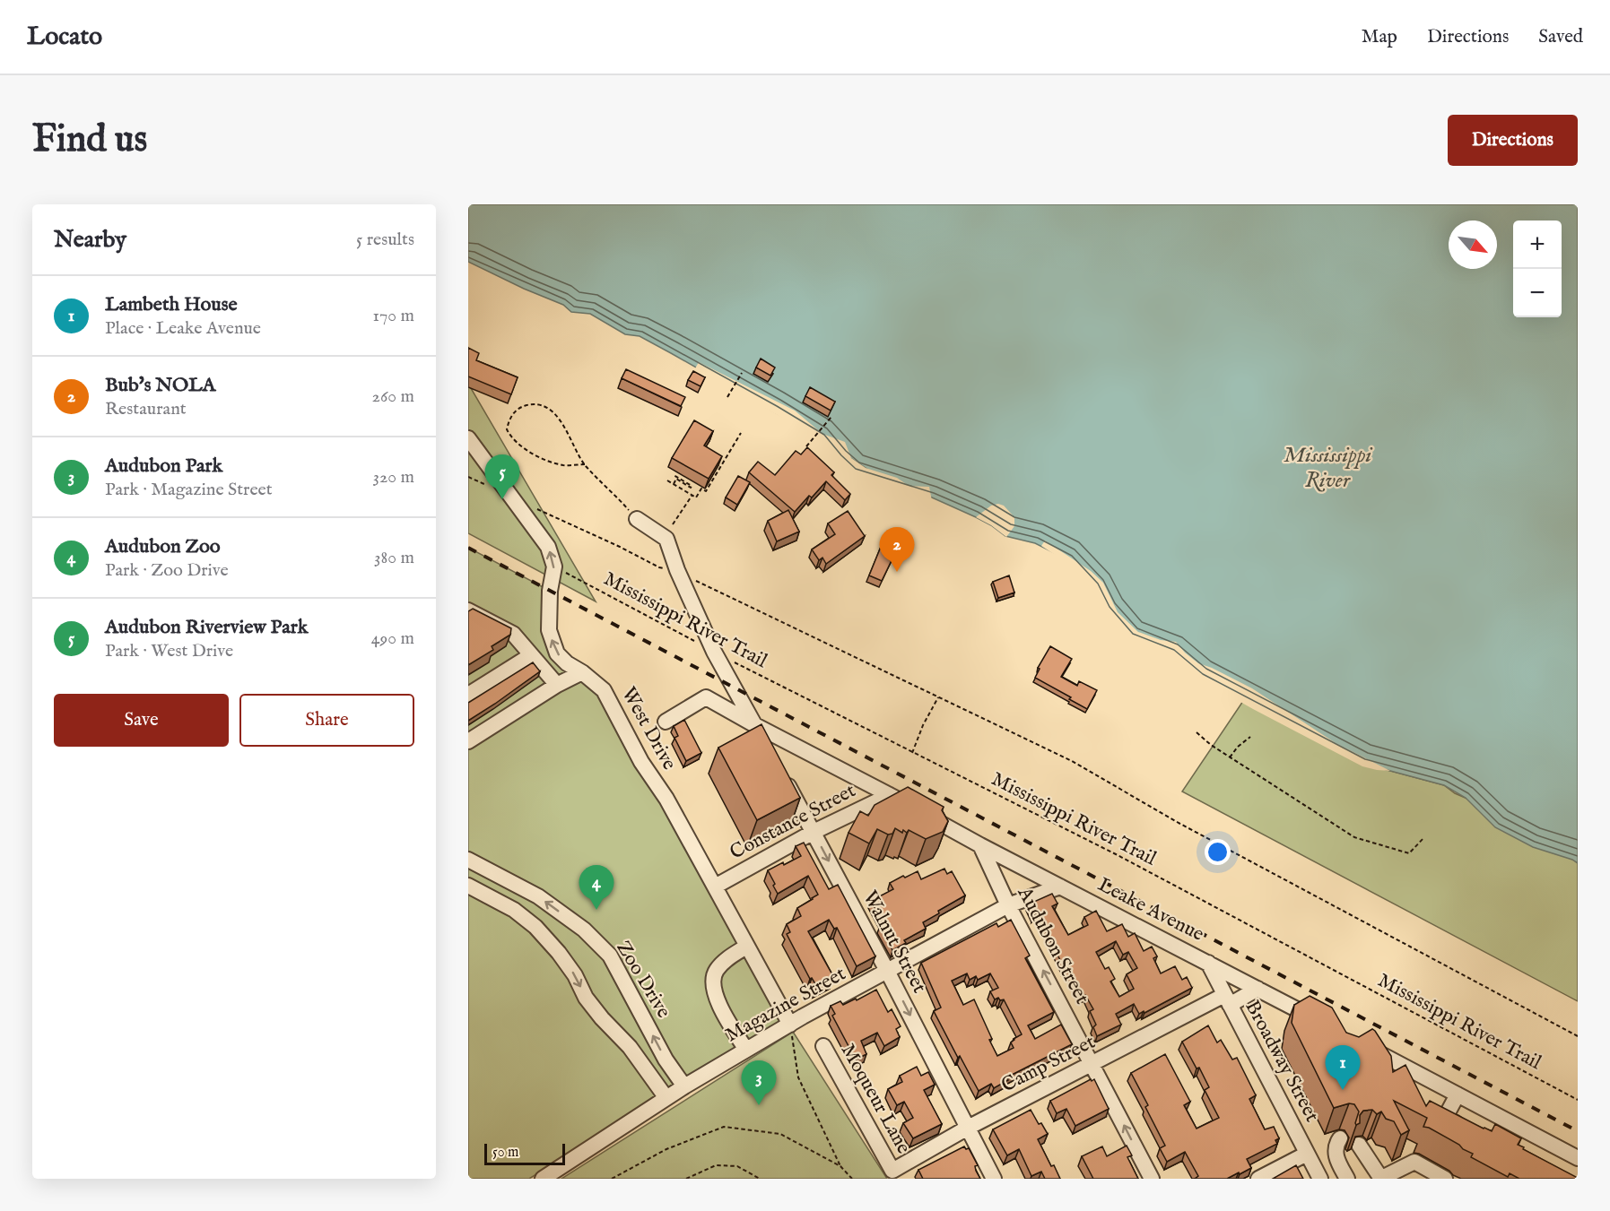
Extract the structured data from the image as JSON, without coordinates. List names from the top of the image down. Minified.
{"streets":{"street":["West Drive","Constance Street","Leake Avenue","Walnut Street","Audubon Street","Zoo Drive","Magazine Street","Broadway Street","Camp Street","Moqueur Lane"],"path":["Mississippi River Trail"]},"crossings":[["Mississippi River Trail","West Drive"],["West Drive","Constance Street"],["West Drive","Magazine Street"],["Constance Street","Leake Avenue"],["Constance Street","Walnut Street"],["Leake Avenue","Audubon Street"],["Leake Avenue","Magazine Street"],["Leake Avenue","Broadway Street"],["Leake Avenue","Camp Street"],["Walnut Street","Magazine Street"],["Walnut Street","Camp Street"],["Audubon Street","Magazine Street"],["Audubon Street","Camp Street"],["Zoo Drive","Magazine Street"],["Broadway Street","Camp Street"],["Camp Street","Moqueur Lane"]],"one_way":["Walnut Street","Audubon Street"],"water":["Mississippi River"],"scale_bar":"50 m","north":"bottom right","page":{"header":"Locato","nav":["Map","Directions","Saved"],"buttons":["Directions",["Save","Share"]],"title":"Find us","heading":["Nearby","5 results"],"map_buttons":["+","−"],"list":[{"mark":"1","name":"Lambeth House","note":"Place · Leake Avenue","value":"170 m"},{"mark":"2","name":"Bub's NOLA","note":"Restaurant","value":"260 m"},{"mark":"3","name":"Audubon Park","note":"Park · Magazine Street","value":"320 m"},{"mark":"4","name":"Audubon Zoo","note":"Park · Zoo Drive","value":"380 m"},{"mark":"5","name":"Audubon Riverview Park","note":"Park · West Drive","value":"490 m"}],"pins":["5","2","4","1","3"],"scale":"50 m"}}
